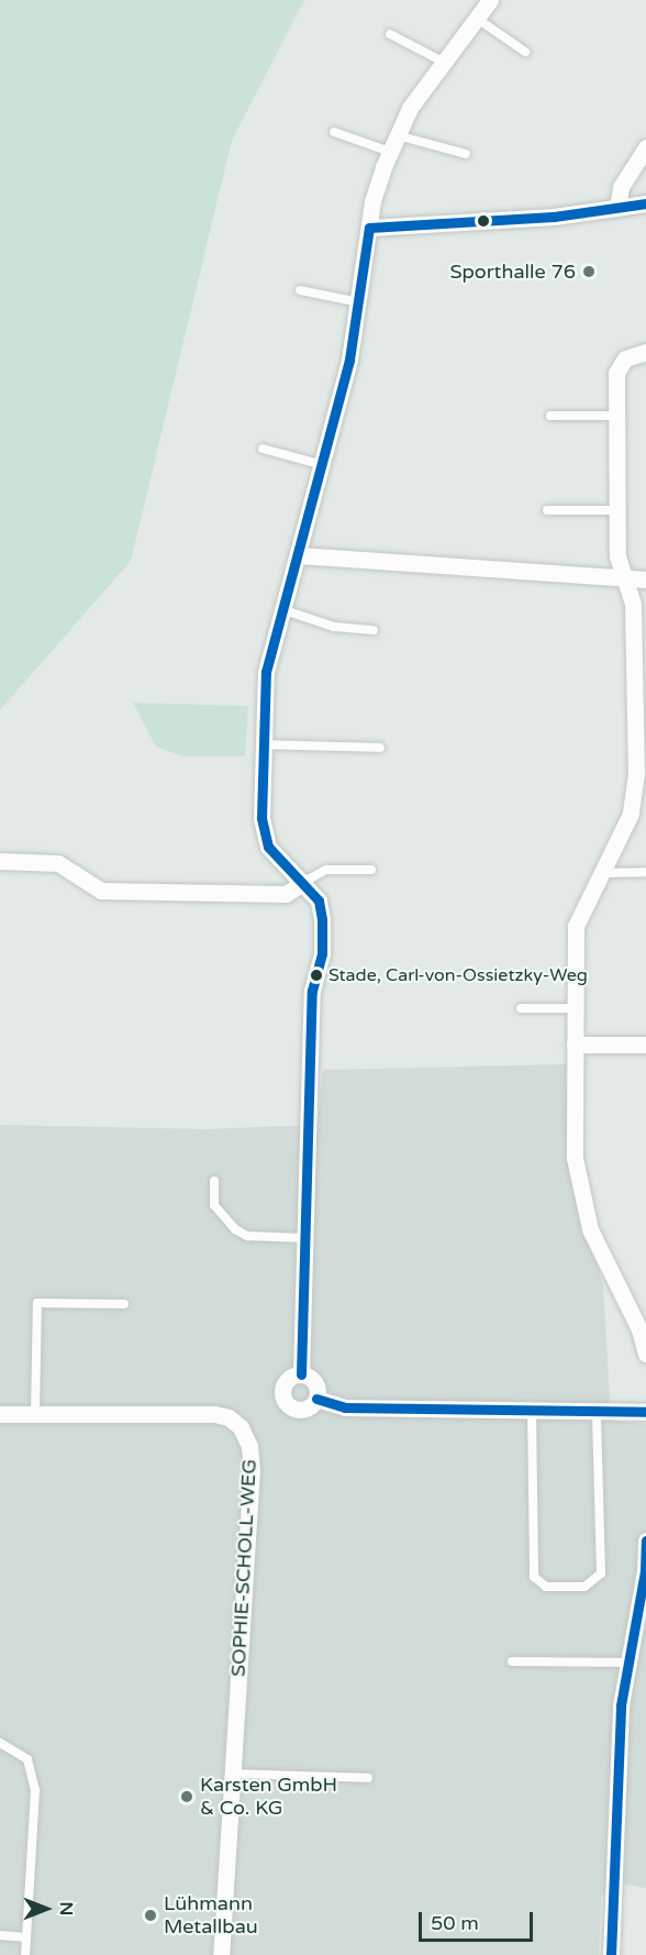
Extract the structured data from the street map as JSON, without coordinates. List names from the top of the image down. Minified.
{"streets":{"street":["SOPHIE-SCHOLL-WEG"]},"places":["Sporthalle 76","Stade, Carl-von-Ossietzky-Weg","Karsten GmbH & Co. KG","Lühmann Metallbau"],"scale_bar":"50 m","north":"right"}
